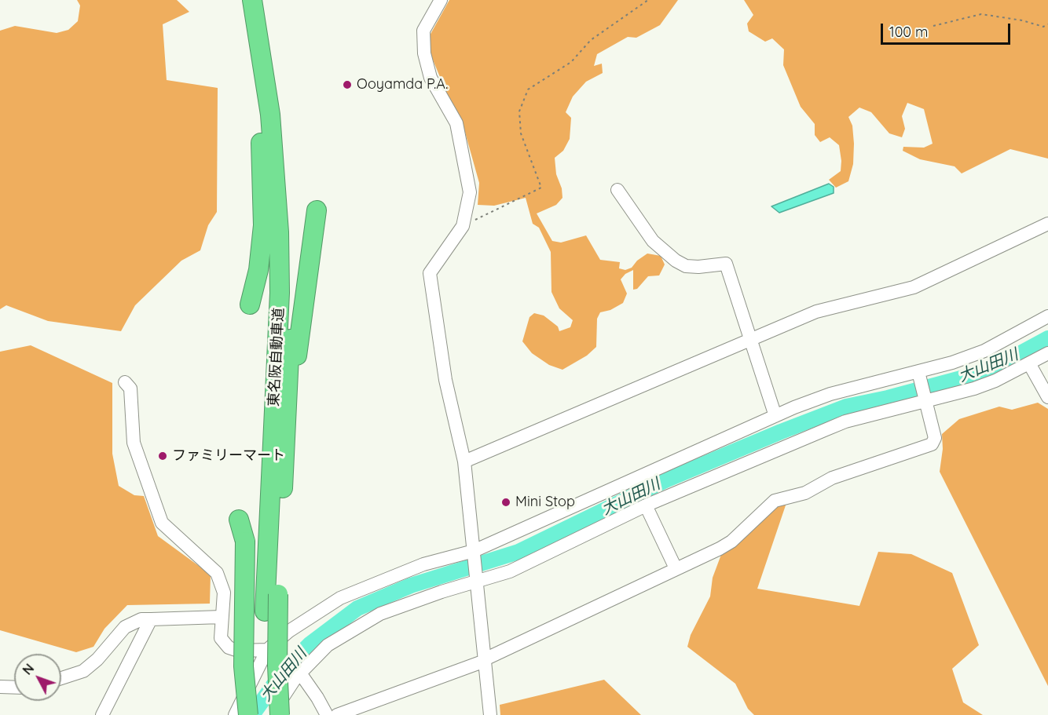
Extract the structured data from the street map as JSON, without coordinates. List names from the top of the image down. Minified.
{"streets":{"highway":["東名阪自動車道"]},"water":["大山田川"],"places":["Ooyamda P.A.","ファミリーマート","Mini Stop"],"scale_bar":"100 m","north":"top left"}
